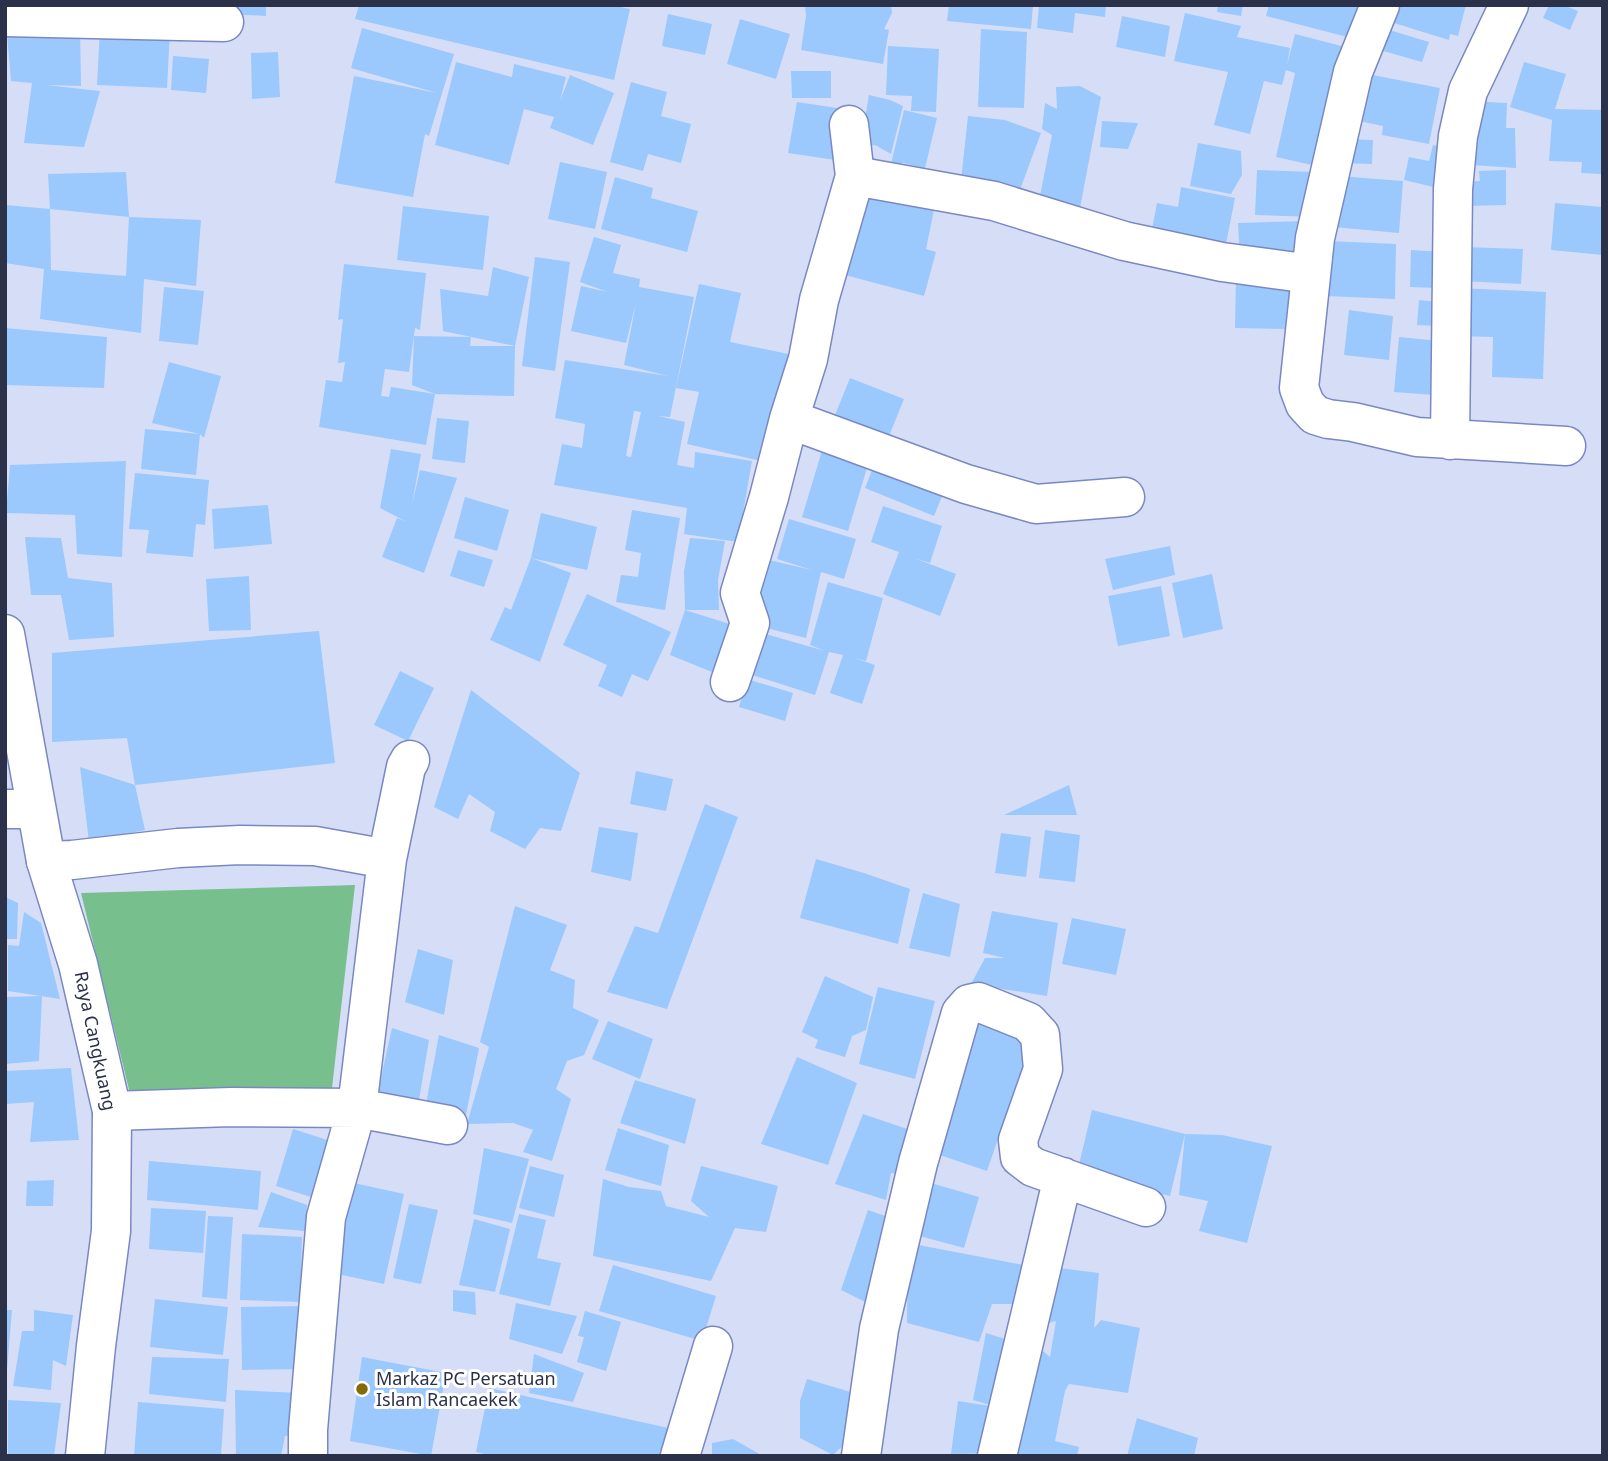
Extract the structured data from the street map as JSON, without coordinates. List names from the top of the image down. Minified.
{"streets":{"street":["Raya Cangkuang"]},"places":["Markaz PC Persatuan Islam Rancaekek"]}
